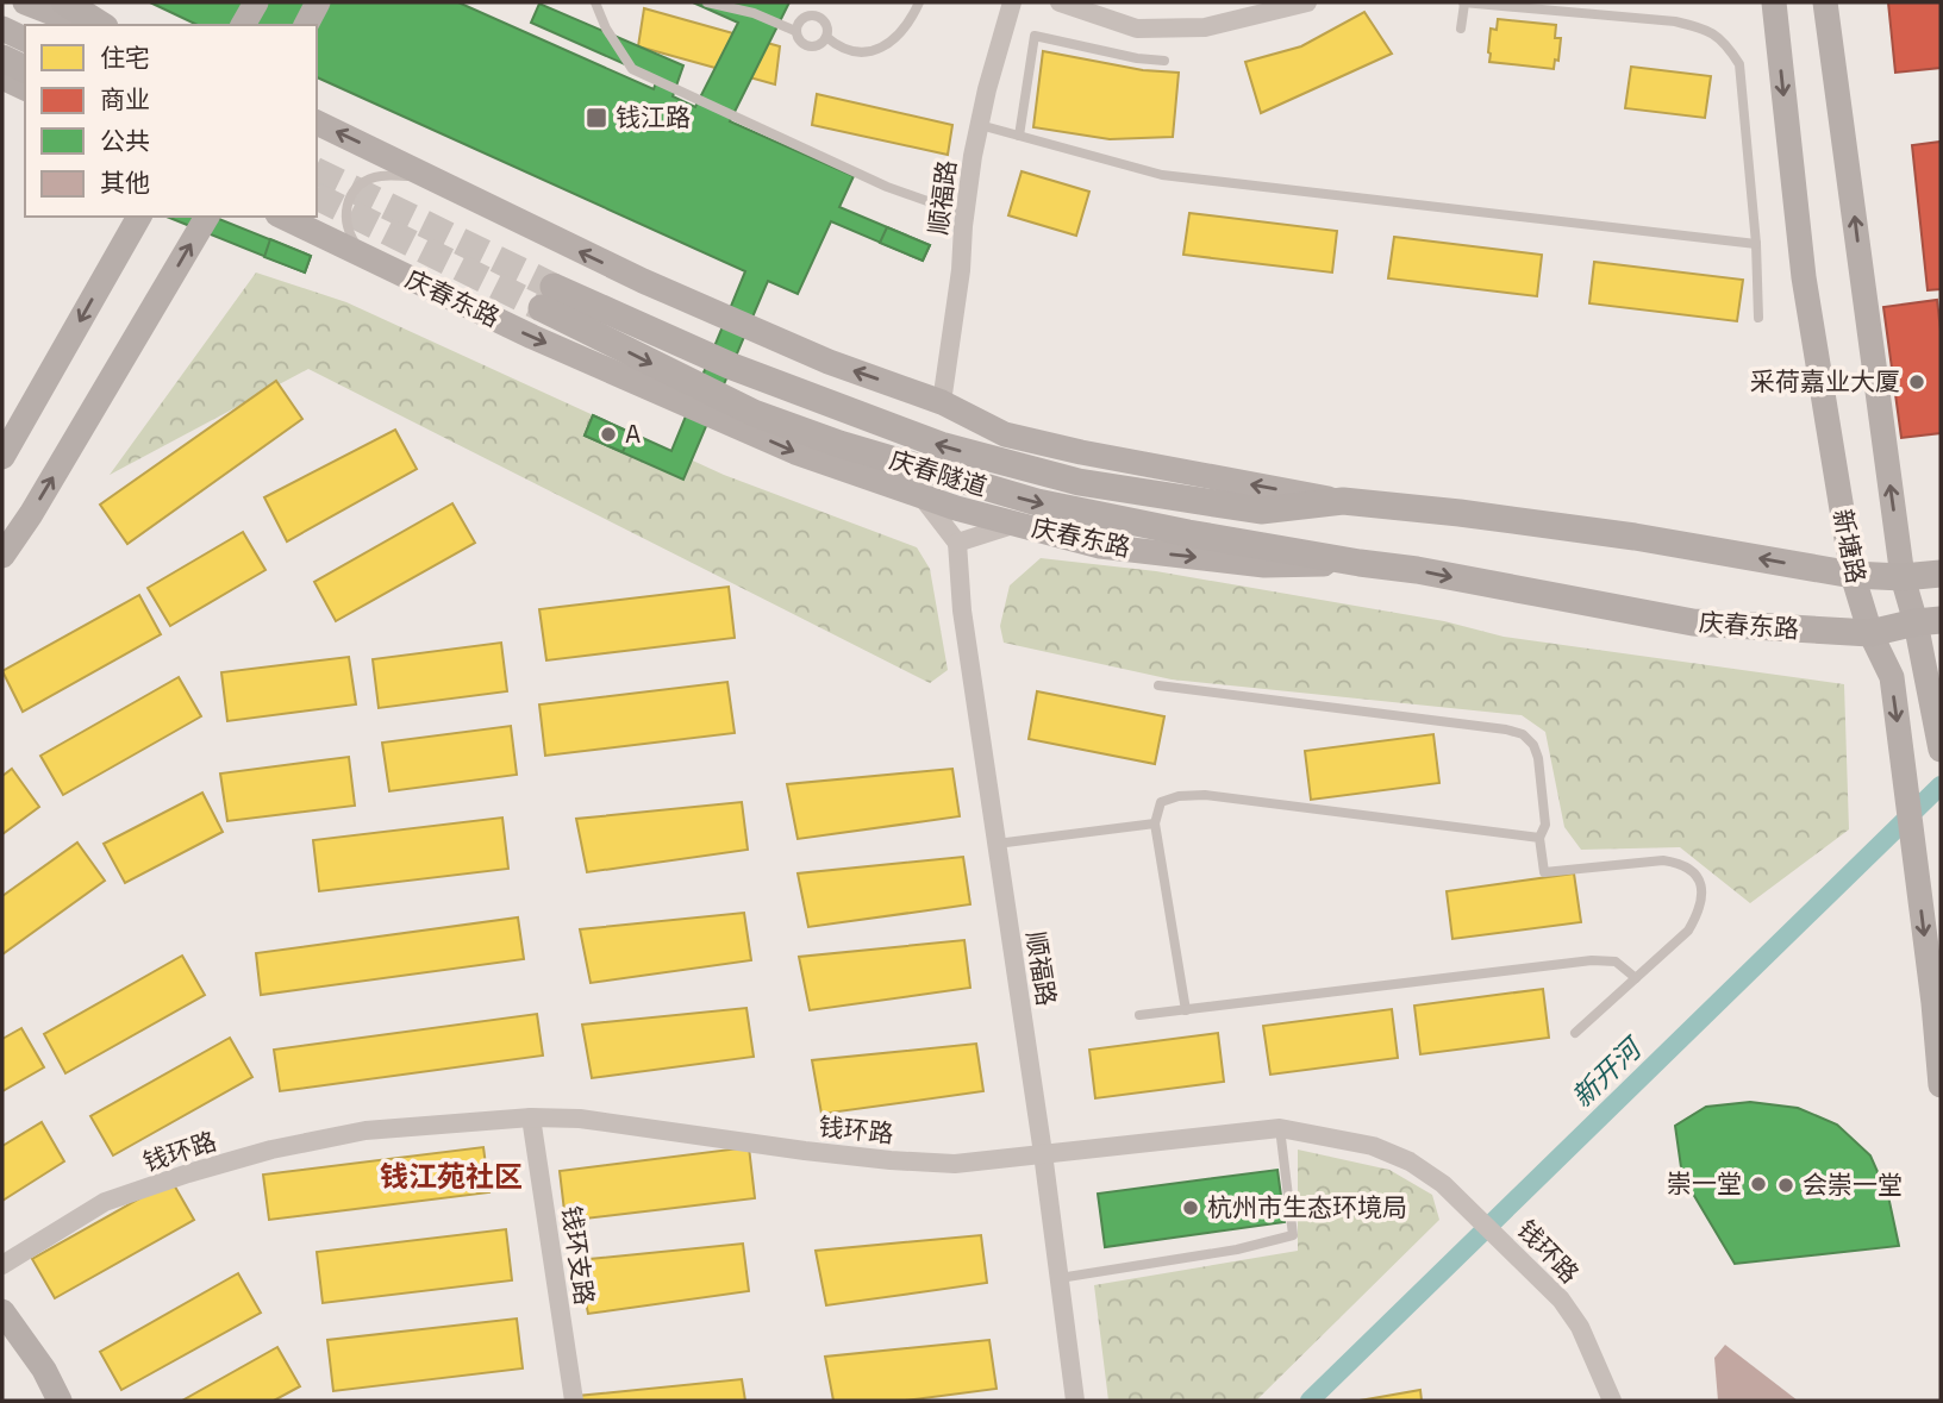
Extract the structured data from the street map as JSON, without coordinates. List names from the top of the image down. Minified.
{"streets":{"main road":["庆春东路","庆春隧道","新塘路"],"street":["顺福路","钱环路","钱环支路"]},"crossings":[["顺福路","钱环路"],["庆春东路","庆春隧道"],["庆春东路","新塘路"],["钱环路","钱环支路"]],"districts":["钱江苑社区"],"water":["新开河"],"places":{"transit":["钱江路"],"other":["采荷嘉业大厦","A","崇一堂","会崇一堂","杭州市生态环境局"]},"legend":["住宅","商业","公共","其他"]}
